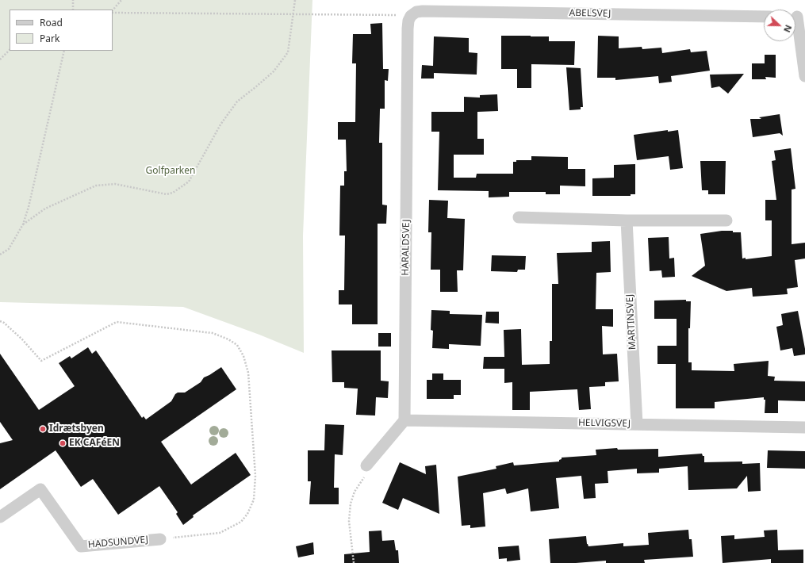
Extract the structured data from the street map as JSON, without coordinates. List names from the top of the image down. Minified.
{"streets":{"street":["ABELSVEJ","HARALDSVEJ","MARTINSVEJ","HELVIGSVEJ","HADSUNDVEJ"]},"crossings":[["ABELSVEJ","HARALDSVEJ"],["HARALDSVEJ","HELVIGSVEJ"],["MARTINSVEJ","HELVIGSVEJ"]],"parks":["Golfparken"],"places":["Idrætsbyen","EK CAFéEN"],"legend":["Road","Park"],"north":"right"}
